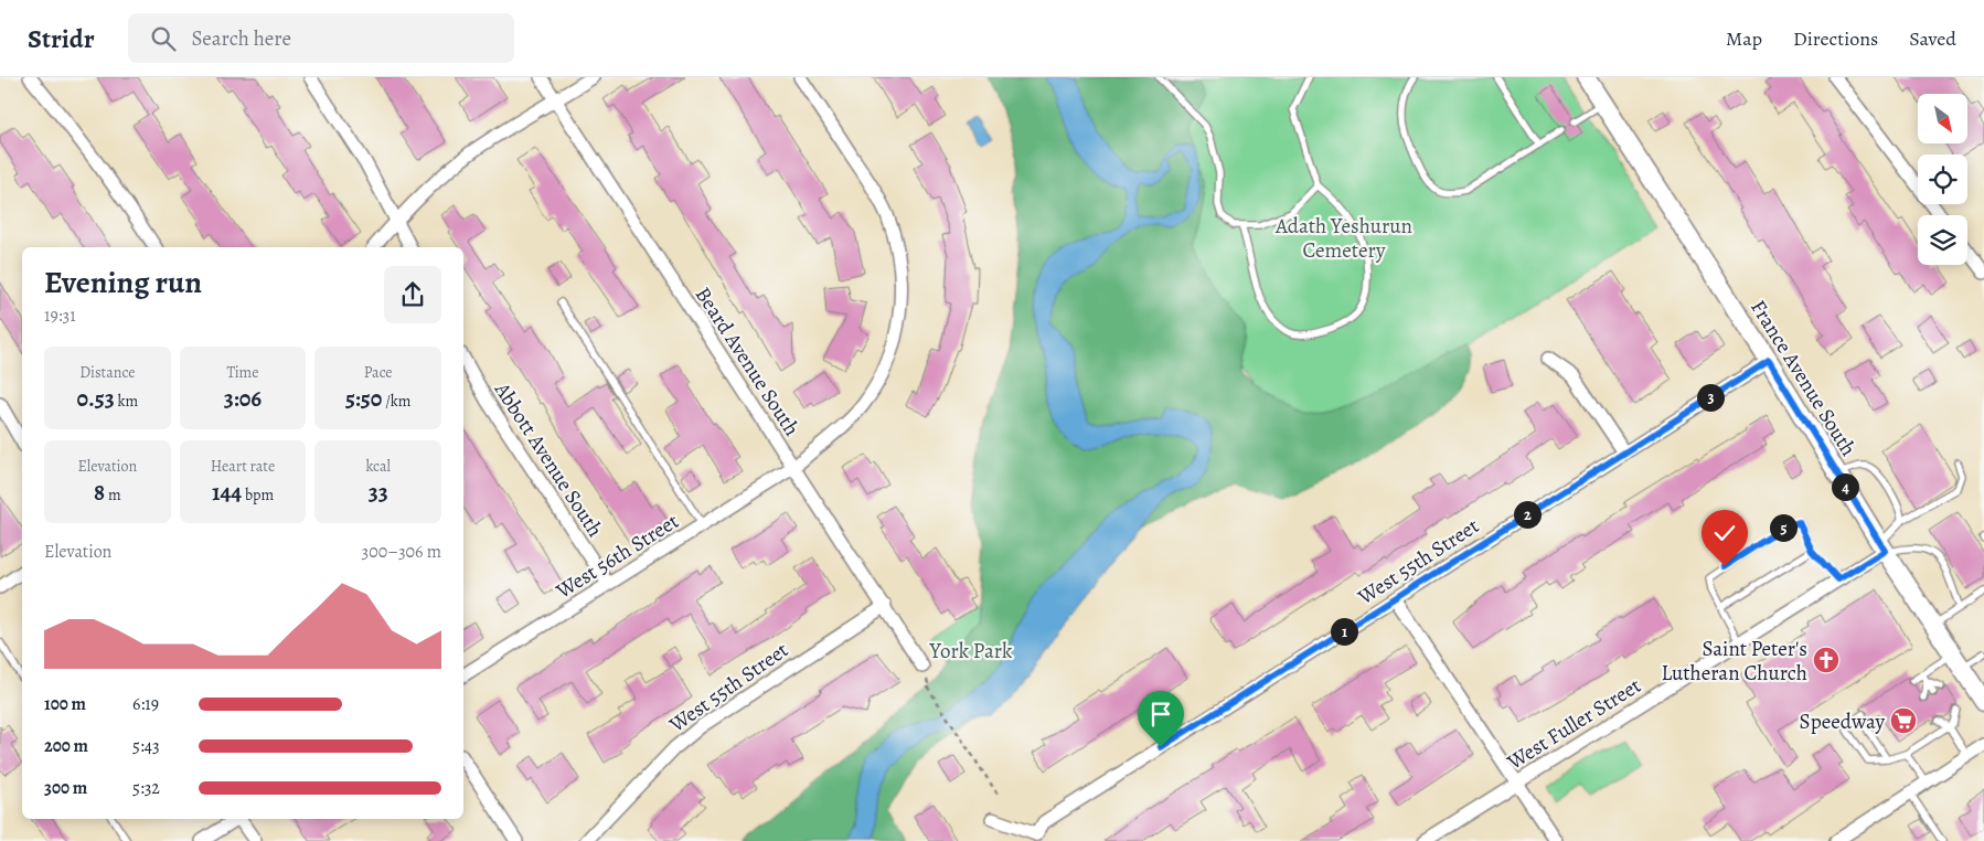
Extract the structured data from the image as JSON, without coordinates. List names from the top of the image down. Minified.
{"streets":{"main road":["France Avenue South"],"street":["Beard Avenue South","Abbott Avenue South","West 56th Street","West 55th Street","West Fuller Street"]},"crossings":[["Beard Avenue South","West 56th Street"],["Beard Avenue South","West 55th Street"],["France Avenue South","West 55th Street"],["France Avenue South","West Fuller Street"],["Abbott Avenue South","West 56th Street"]],"parks":["Adath Yeshurun Cemetery","York Park"],"places":{"church":["Saint Peter's Lutheran Church"],"supermarket":["Speedway"]},"north":"bottom right","page":{"header":"Stridr","search":"Search here","nav":["Map","Directions","Saved"],"heading":["Evening run","19:31"],"stats":[["Distance","0.53 km"],["Time","3:06"],["Pace","5:50 /km"],["Elevation","8 m"],["Heart rate","144 bpm"],["kcal","33"]],"pins":["3","4","2","5","1"],"chart":["Elevation","300–306 m"],"list":[{"name":"100 m","note":"6:19"},{"name":"200 m","note":"5:43"},{"name":"300 m","note":"5:32"}]}}
